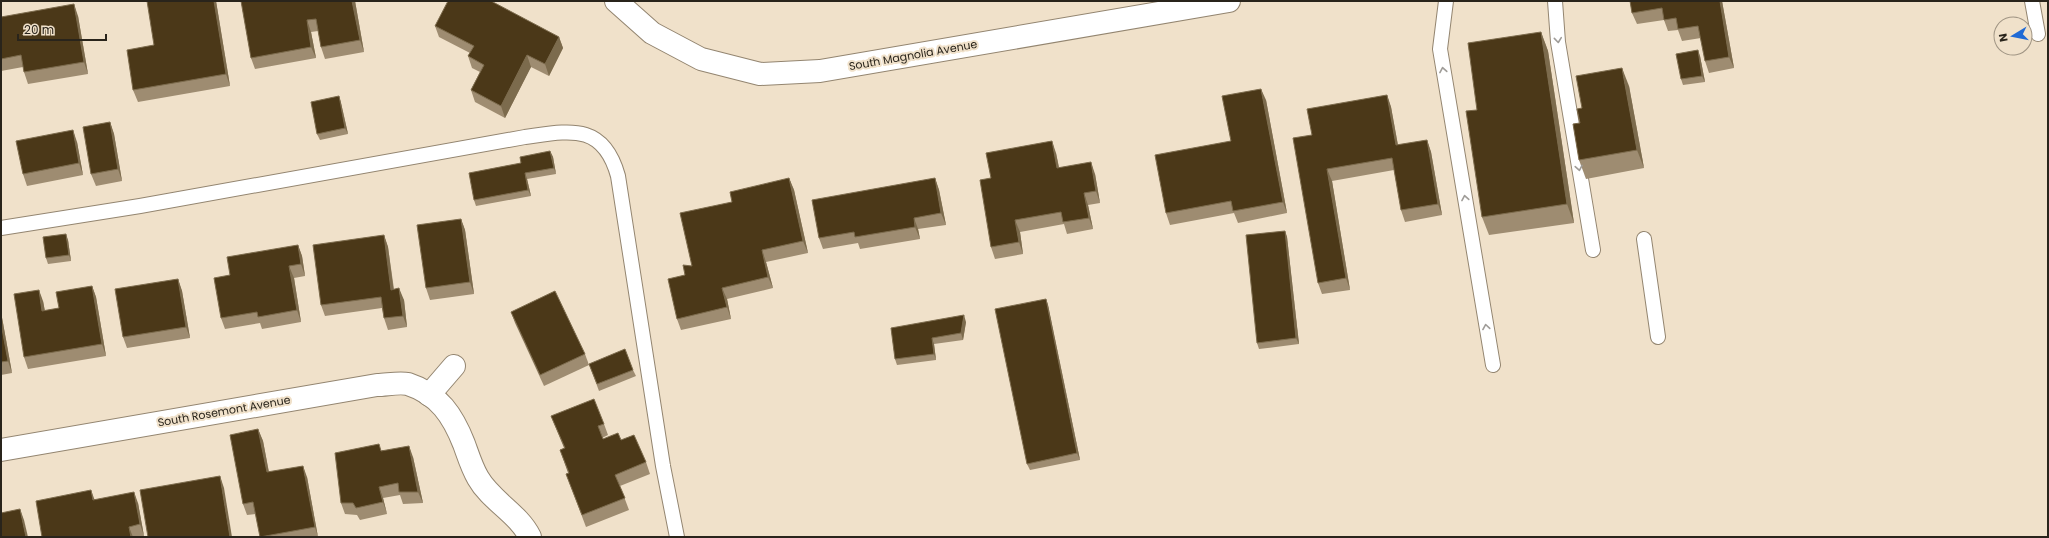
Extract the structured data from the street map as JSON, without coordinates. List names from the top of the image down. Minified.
{"streets":{"street":["South Magnolia Avenue","South Rosemont Avenue"]},"scale_bar":"20 m","north":"left"}
